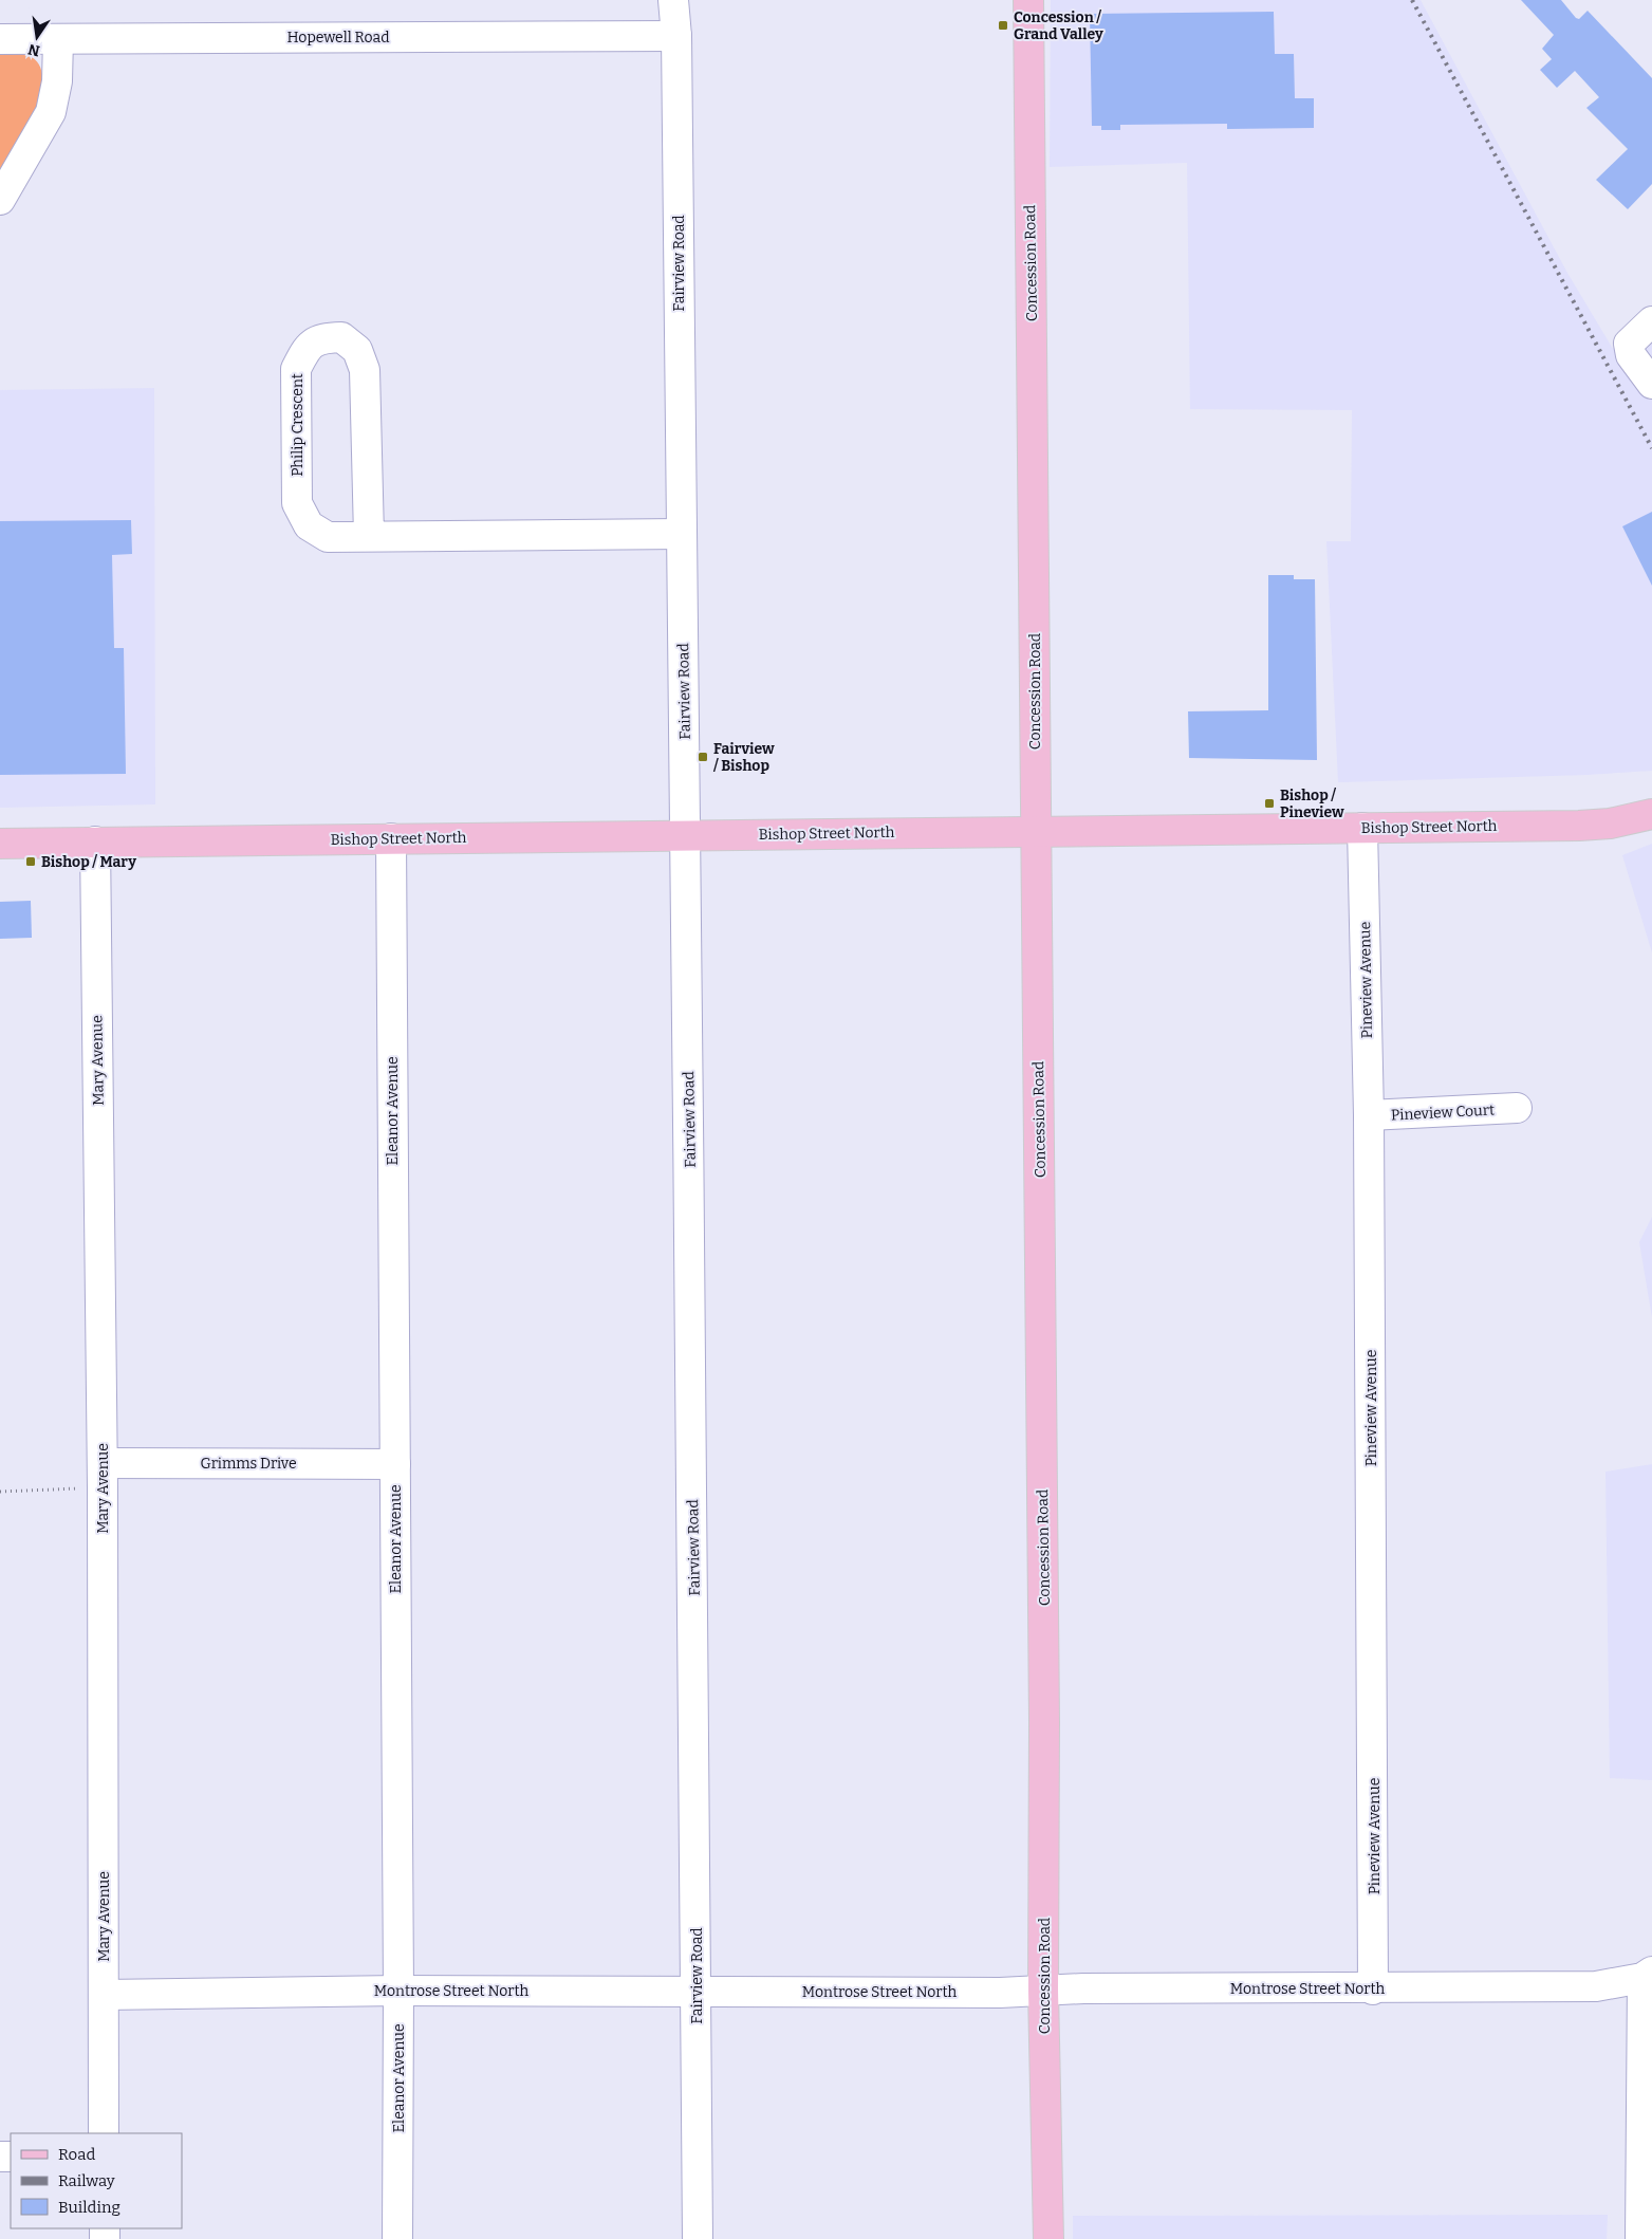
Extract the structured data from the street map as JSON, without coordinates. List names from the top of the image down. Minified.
{"streets":{"main road":["Concession Road","Bishop Street North"],"street":["Hopewell Road","Fairview Road","Philip Crescent","Pineview Avenue","Mary Avenue","Eleanor Avenue","Pineview Court","Grimms Drive","Montrose Street North"]},"crossings":[["Hopewell Road","Fairview Road"],["Fairview Road","Philip Crescent"],["Fairview Road","Bishop Street North"],["Fairview Road","Montrose Street North"],["Concession Road","Bishop Street North"],["Concession Road","Montrose Street North"],["Bishop Street North","Pineview Avenue"],["Bishop Street North","Mary Avenue"],["Bishop Street North","Eleanor Avenue"],["Pineview Avenue","Pineview Court"],["Pineview Avenue","Montrose Street North"],["Mary Avenue","Grimms Drive"],["Mary Avenue","Montrose Street North"],["Eleanor Avenue","Grimms Drive"],["Eleanor Avenue","Montrose Street North"]],"places":{"transit":["Concession / Grand Valley","Fairview / Bishop","Bishop / Pineview","Bishop / Mary"]},"legend":["Road","Railway","Building"],"north":"bottom"}
